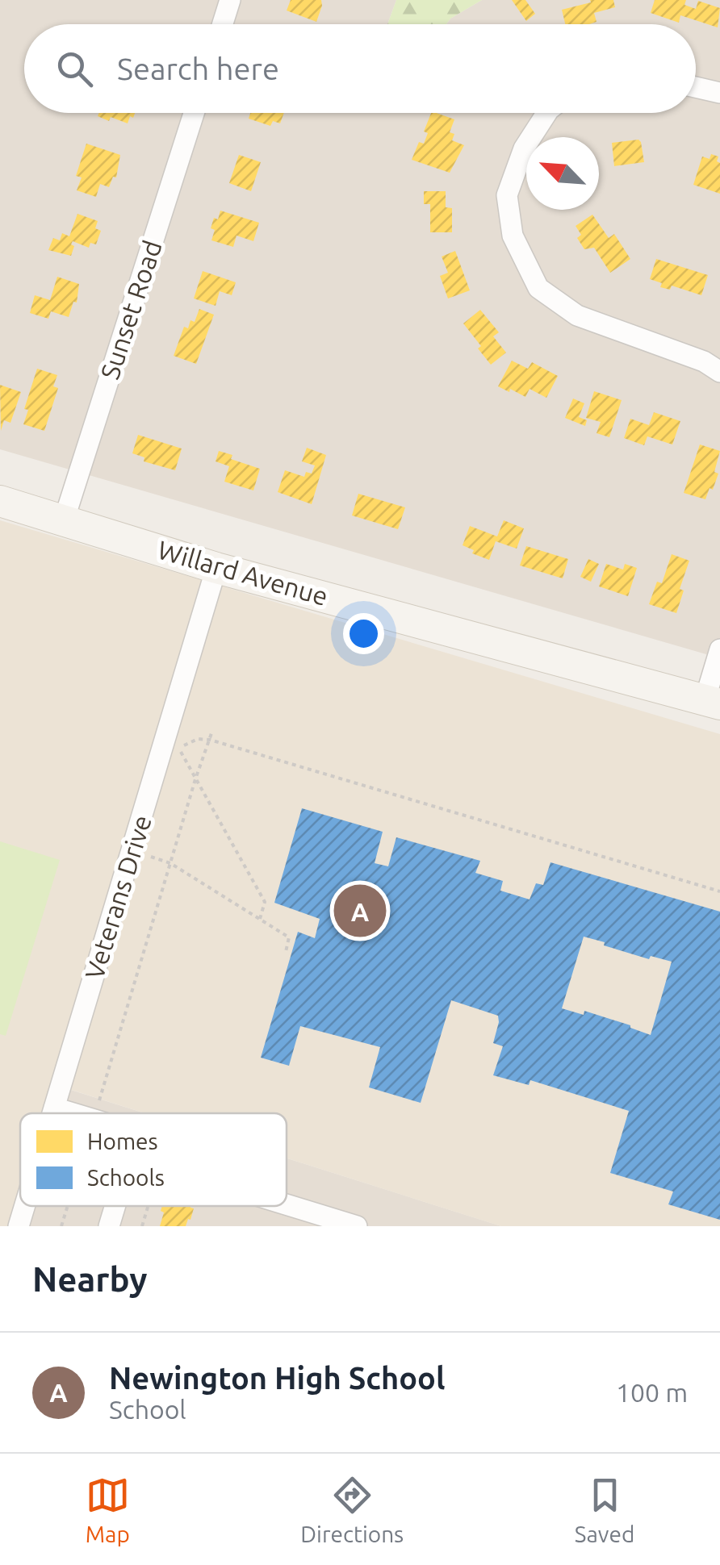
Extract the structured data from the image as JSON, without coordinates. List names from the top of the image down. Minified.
{"streets":{"main road":["Willard Avenue"],"street":["Sunset Road","Veterans Drive"]},"crossings":[["Sunset Road","Willard Avenue"],["Willard Avenue","Veterans Drive"]],"legend":["Homes","Schools"],"north":"top left","page":{"search":"Search here","pins":"A","heading":"Nearby","list":[{"mark":"A","name":"Newington High School","note":"School","value":"100 m"}],"nav":["Map","Directions","Saved"]}}
